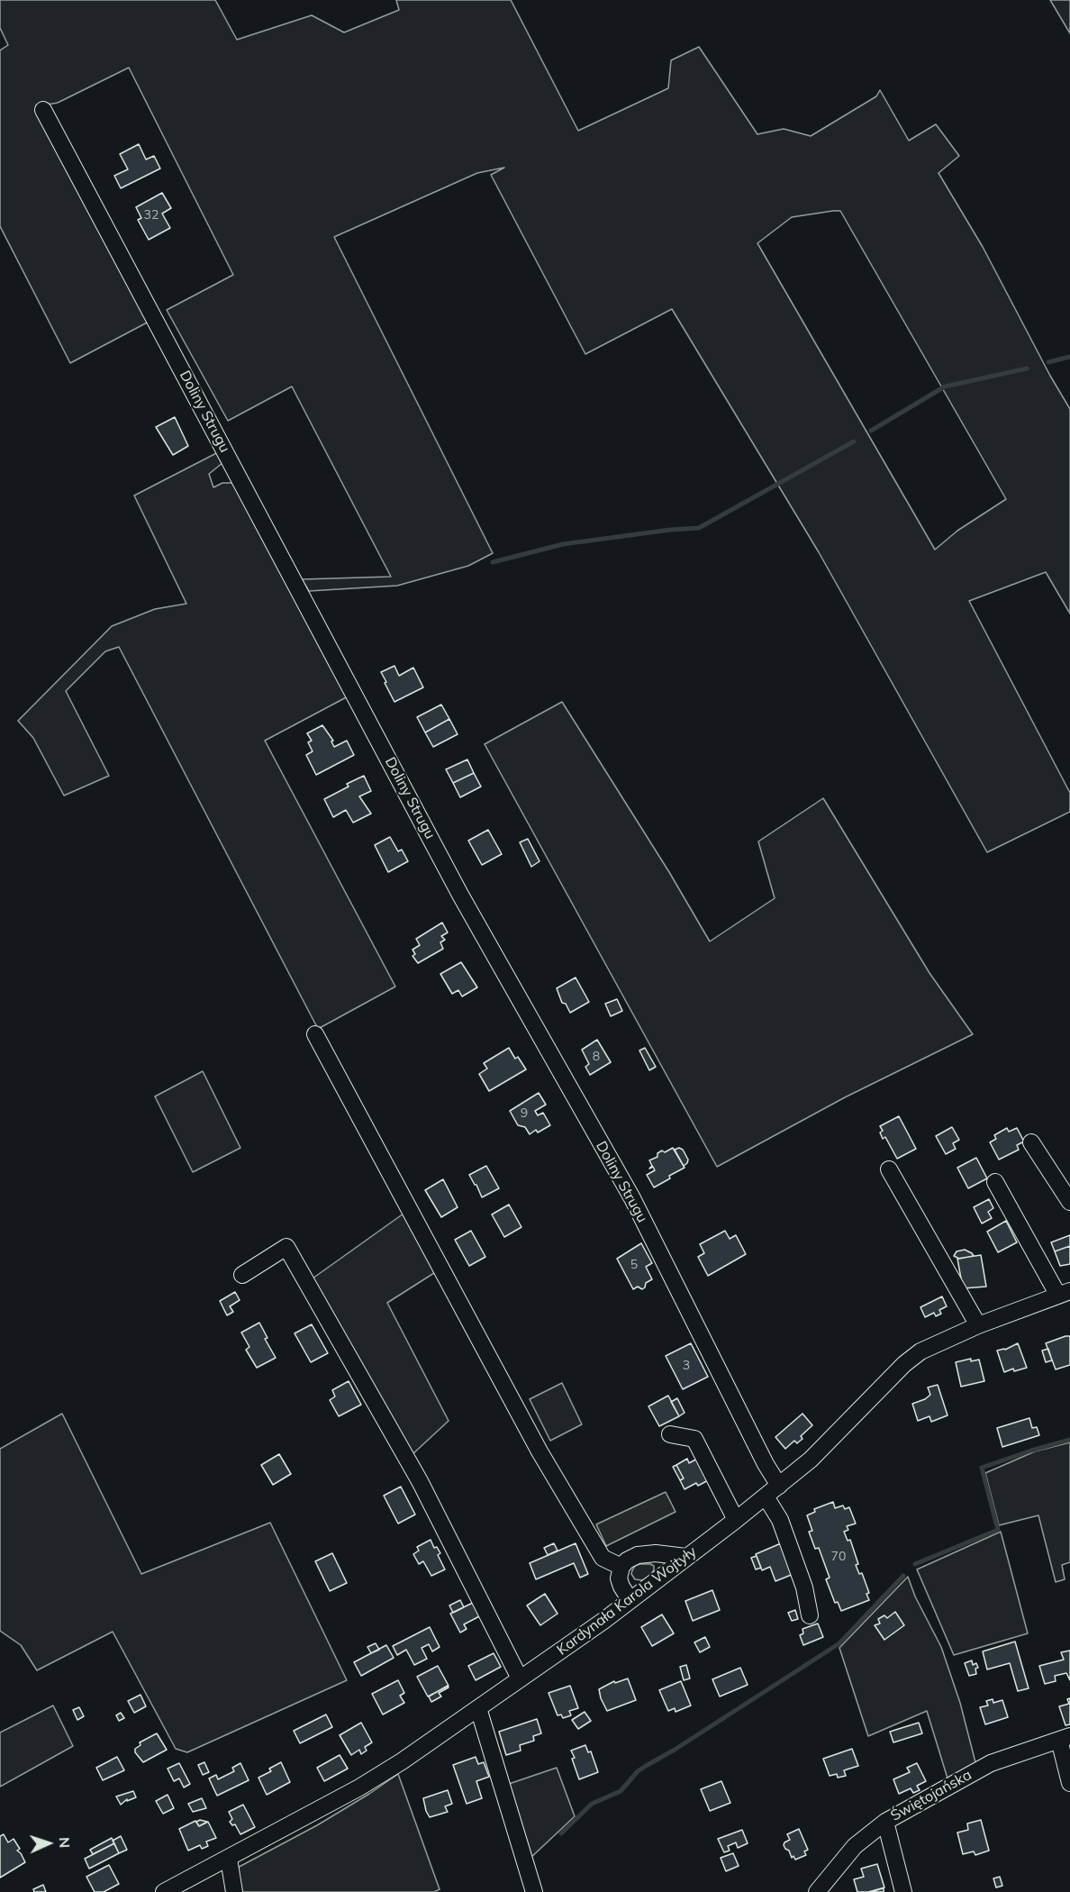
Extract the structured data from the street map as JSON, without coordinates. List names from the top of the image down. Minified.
{"streets":{"street":["Doliny Strugu","Kardynała Karola Wojtyły","Świętojańska"]},"crossings":[["Doliny Strugu","Kardynała Karola Wojtyły"]],"house_numbers":["32","8","9","5","3","70"],"north":"right"}
